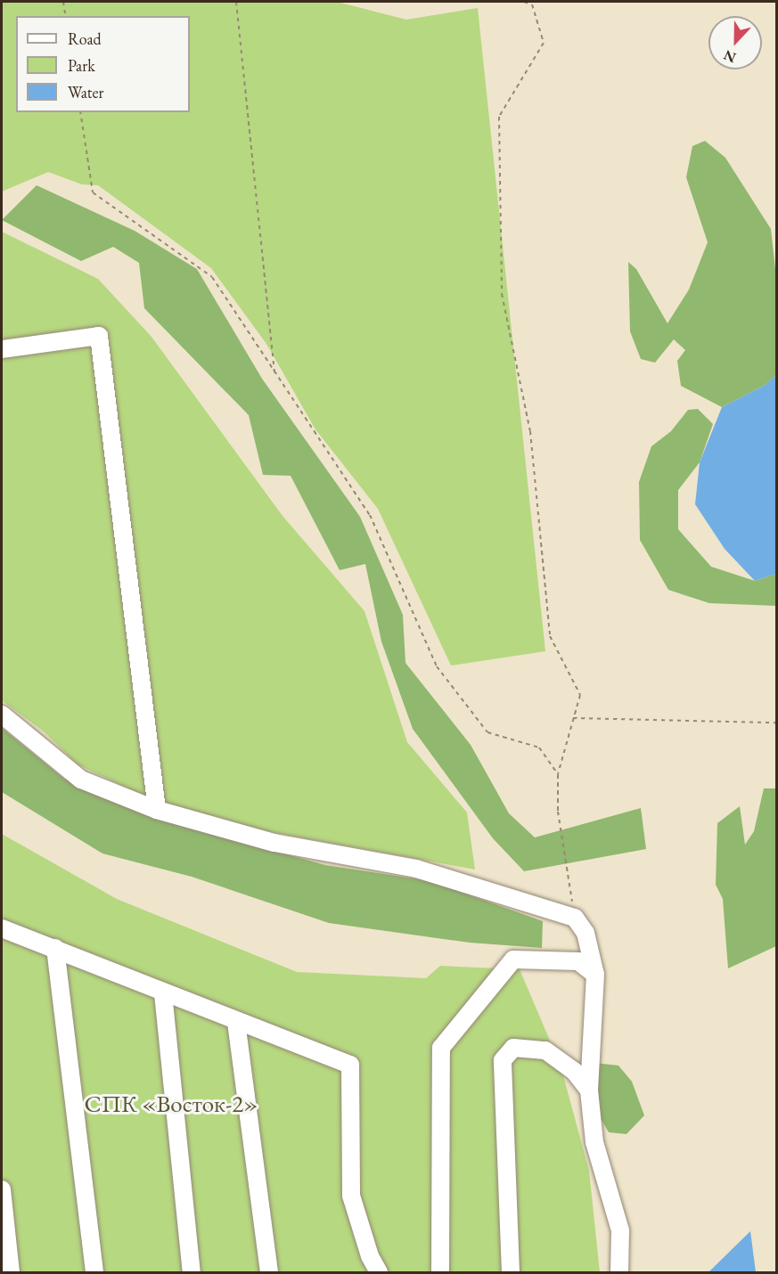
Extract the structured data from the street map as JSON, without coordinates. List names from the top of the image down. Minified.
{"parks":["СПК «Восток-2»"],"legend":["Road","Park","Water"],"north":"bottom"}
